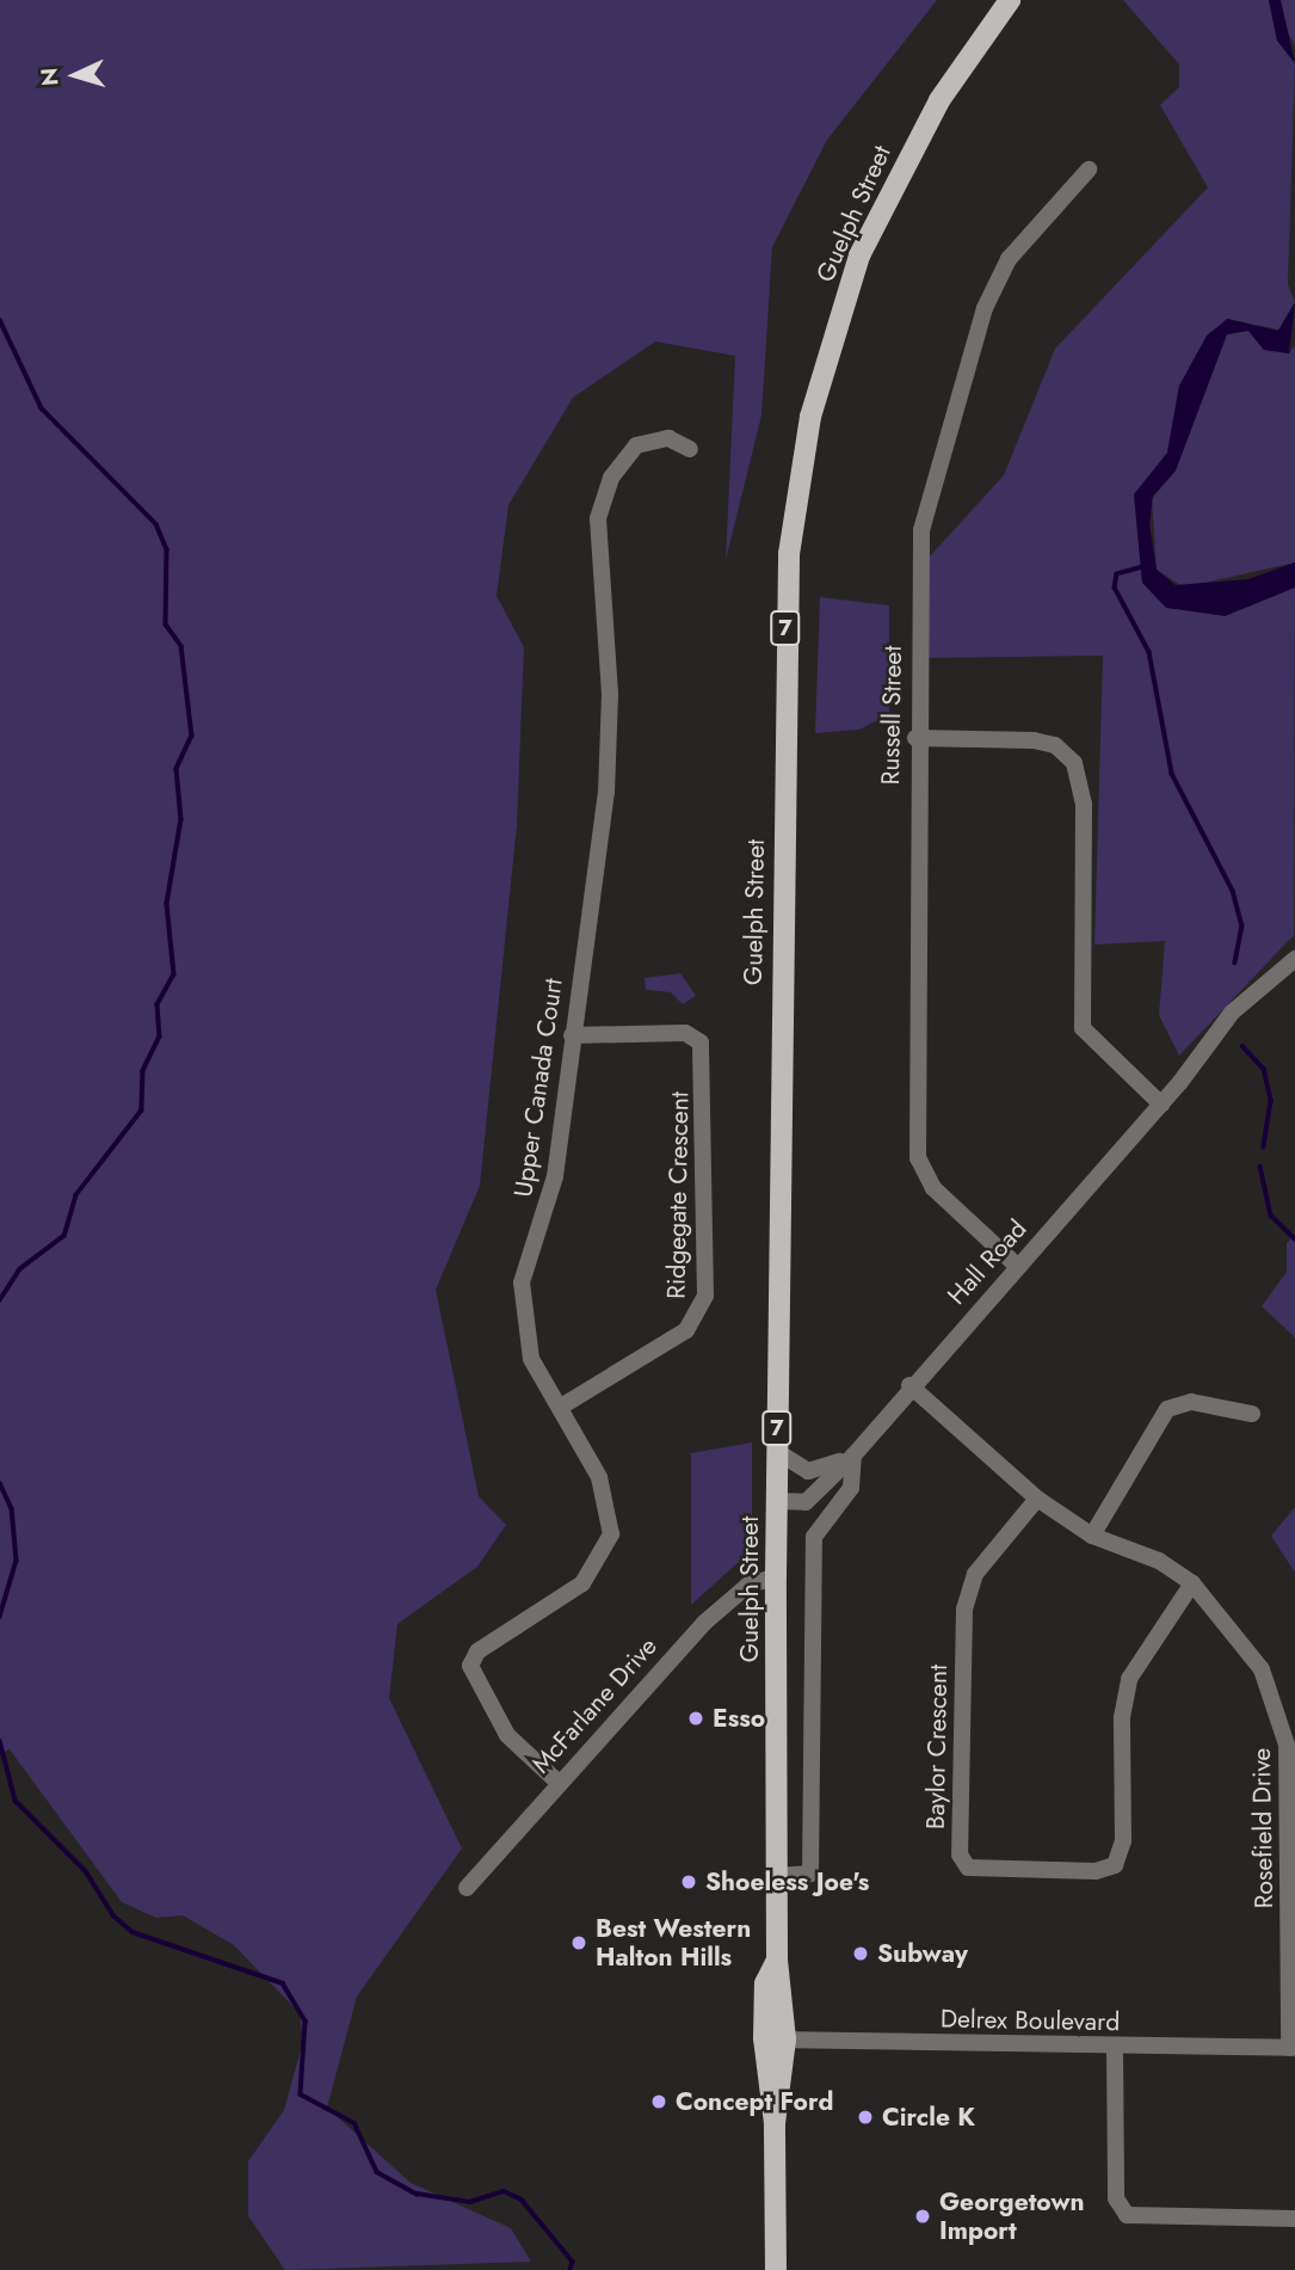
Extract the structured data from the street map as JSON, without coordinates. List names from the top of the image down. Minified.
{"streets":{"main road":["Guelph Street","7"],"street":["Russell Street","Upper Canada Court","Ridgegate Crescent","Hall Road","McFarlane Drive","Baylor Crescent","Rosefield Drive","Delrex Boulevard"]},"crossings":[["Guelph Street","Hall Road"],["Guelph Street","McFarlane Drive"],["Guelph Street","Delrex Boulevard"],["Russell Street","Hall Road"],["Upper Canada Court","Ridgegate Crescent"],["Upper Canada Court","McFarlane Drive"],["Hall Road","Rosefield Drive"],["Baylor Crescent","Rosefield Drive"],["Rosefield Drive","Delrex Boulevard"]],"places":["Esso","Shoeless Joe's","Best Western Halton Hills","Subway","Concept Ford","Circle K","Georgetown Import"],"north":"left"}
